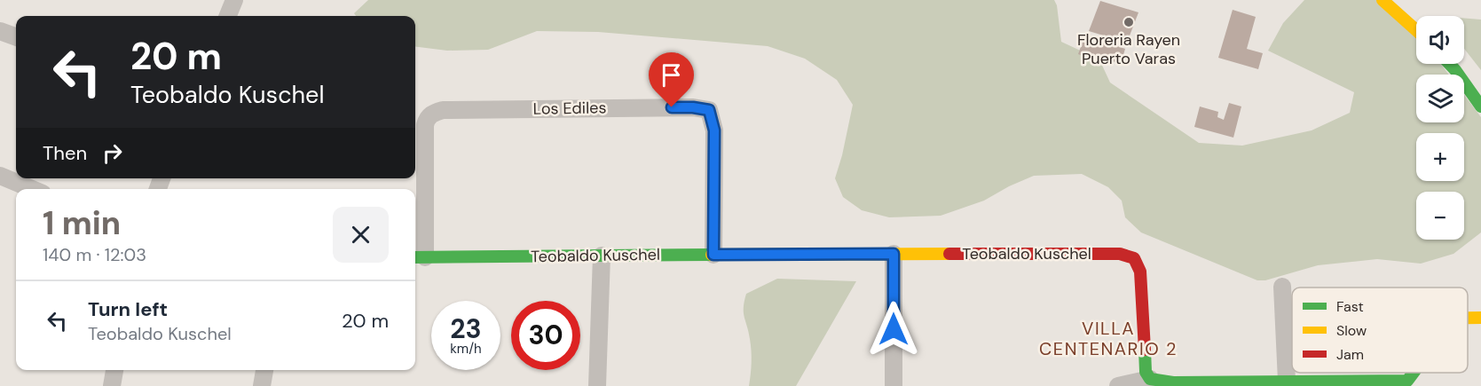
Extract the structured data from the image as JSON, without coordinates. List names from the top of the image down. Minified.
{"streets":{"street":["Los Ediles","Teobaldo Kuschel"]},"crossings":[["Los Ediles","Teobaldo Kuschel"]],"districts":["VILLA CENTENARIO 2"],"places":["Floreria Rayen Puerto Varas"],"legend":["Fast","Slow","Jam"],"page":{"map_buttons":["+","−"],"turn":["20 m","Teobaldo Kuschel"],"then":"Then","heading":["1 min","140 m · 12:03"],"list":[{"name":"Turn left","note":"Teobaldo Kuschel","value":"20 m"}],"speed":"23 km/h","limit":"30"}}
